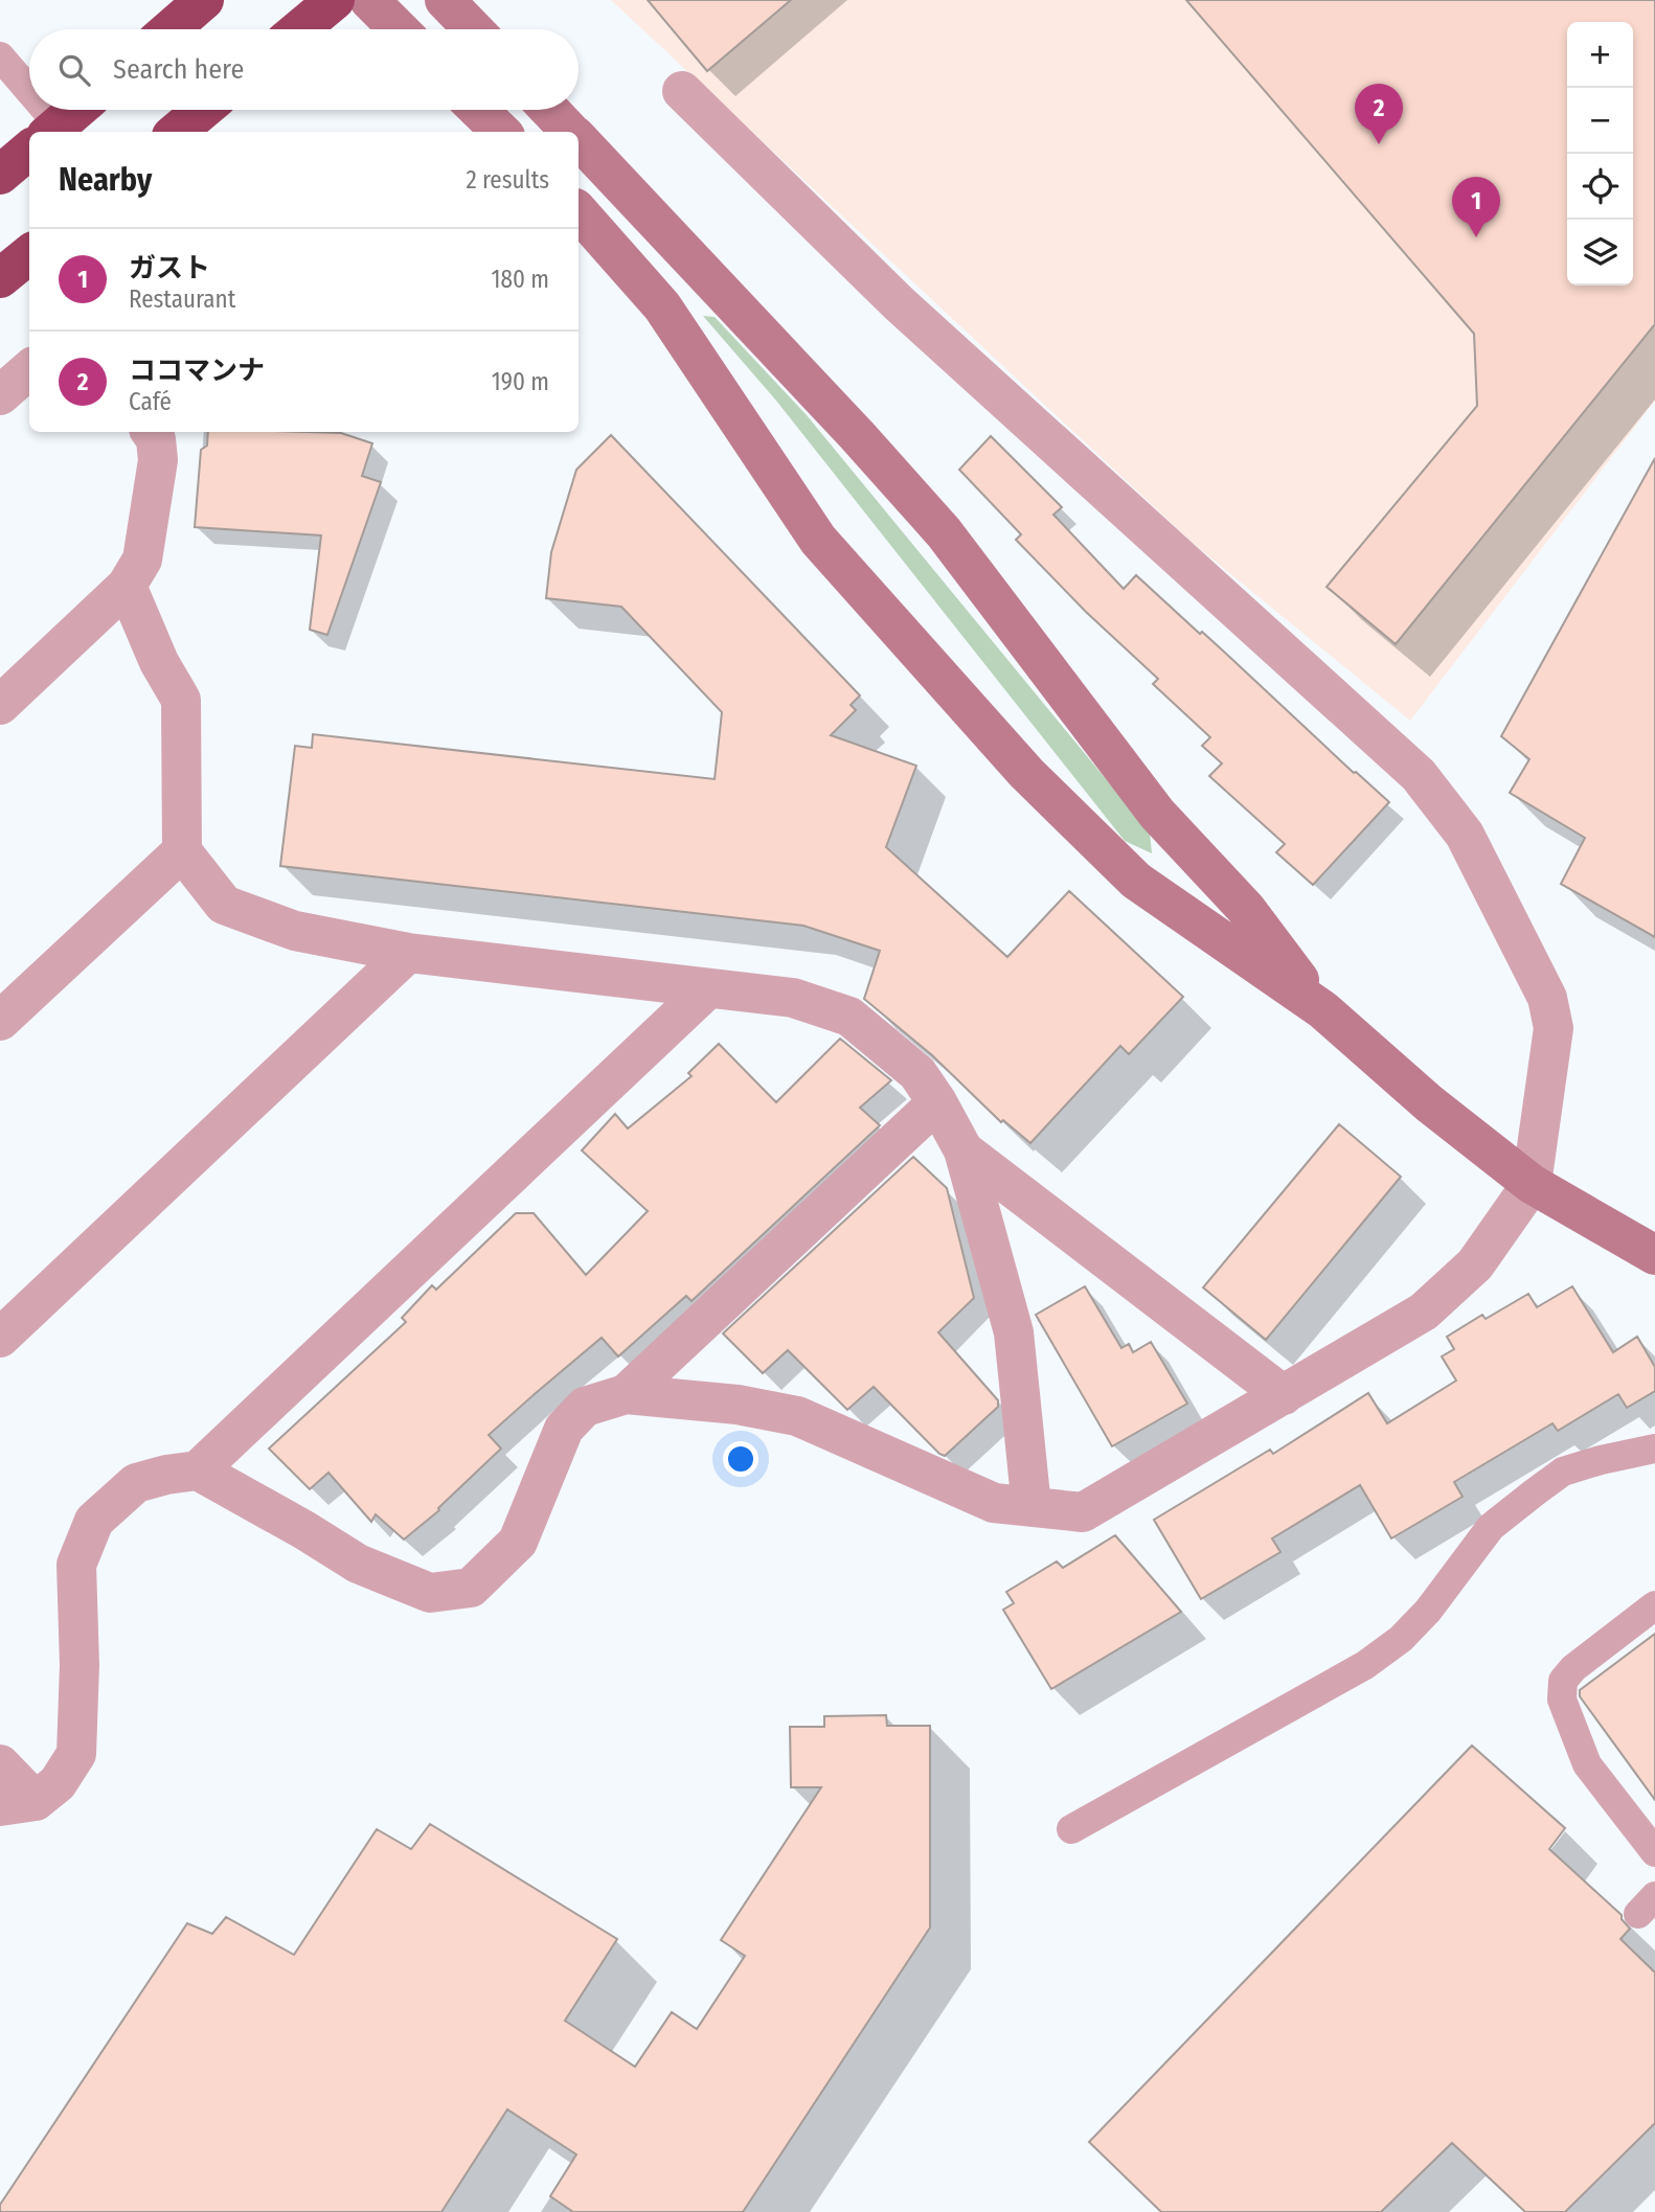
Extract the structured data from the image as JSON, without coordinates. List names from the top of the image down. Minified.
{"page":{"map_buttons":["+","−"],"search":"Search here","pins":["2","1"],"heading":["Nearby","2 results"],"list":[{"mark":"1","name":"ガスト","note":"Restaurant","value":"180 m"},{"mark":"2","name":"ココマンナ","note":"Café","value":"190 m"}]}}
